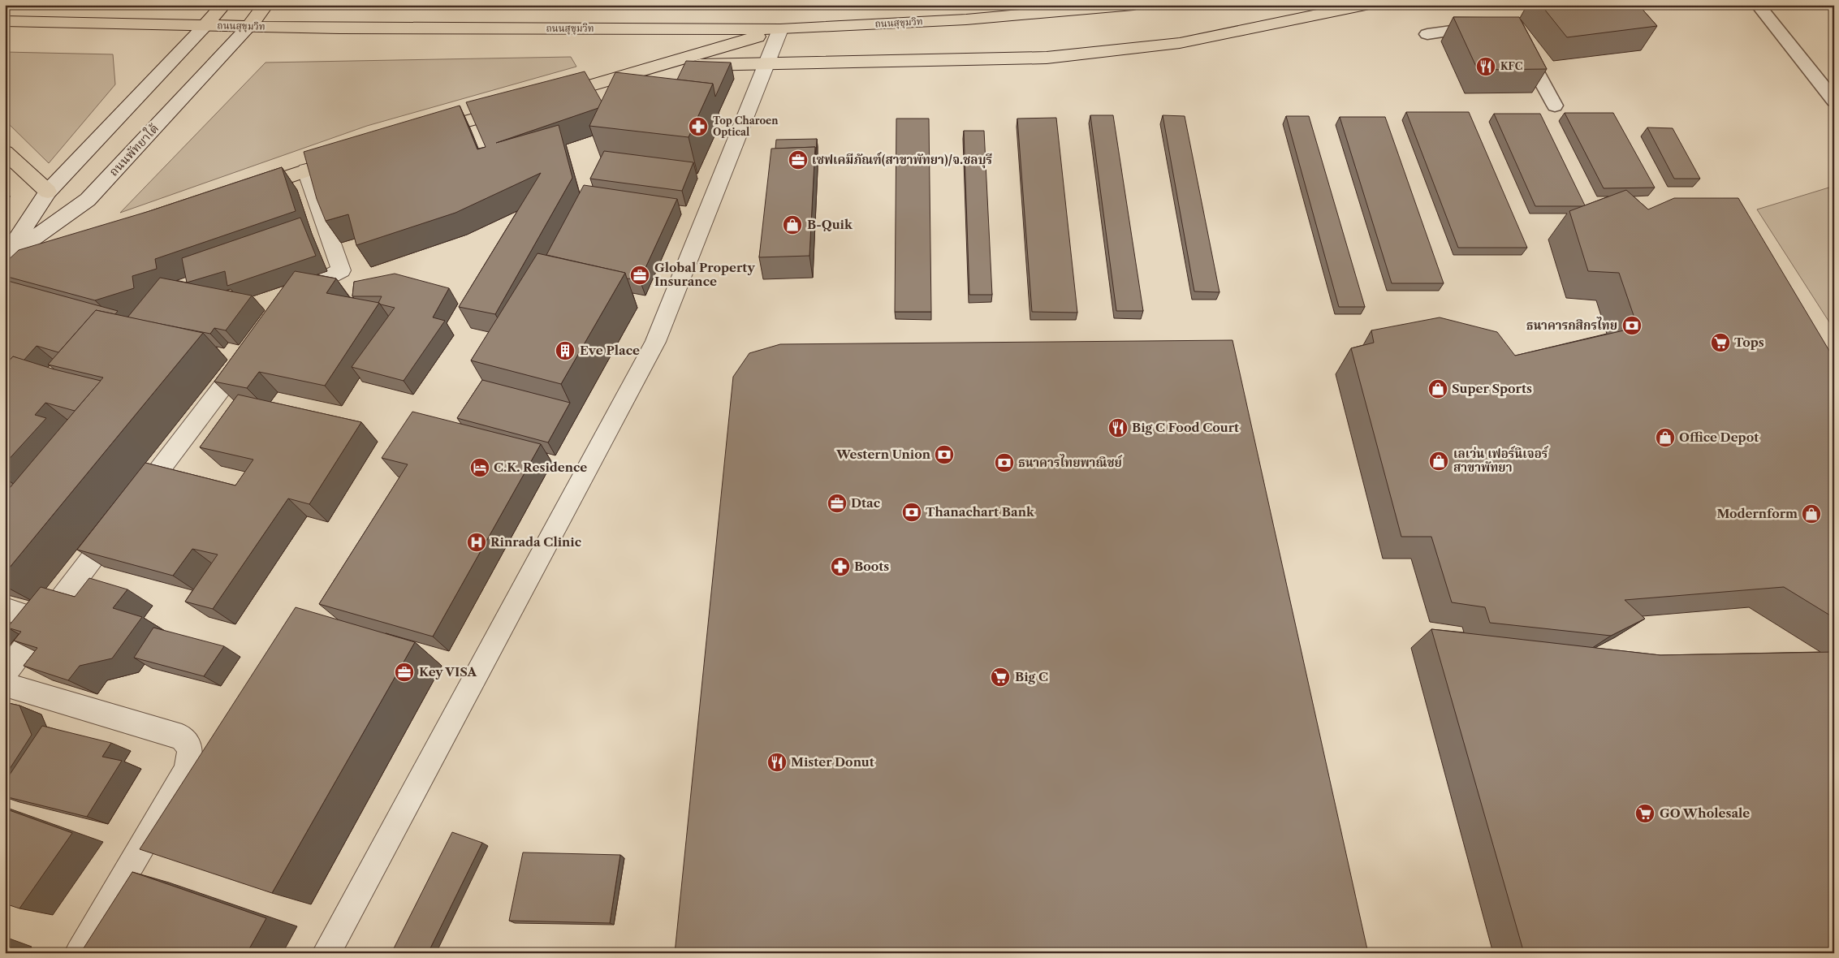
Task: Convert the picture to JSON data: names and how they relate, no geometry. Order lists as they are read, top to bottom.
{
  "streets": {
    "highway": ["ถนนสุขุมวิท"],
    "street": ["ถนนพัทยาใต้"]
  },
  "crossings": [
    ["ถนนสุขุมวิท", "ถนนพัทยาใต้"]
  ],
  "places": {
    "restaurant": ["KFC", "Big C Food Court", "Mister Donut"],
    "pharmacy": ["Top Charoen Optical", "Boots"],
    "office": [
      "เซฟเคมีภัณฑ์(สาขาพัทยา)/จ.ชลบุรี",
      "Global Property Insurance",
      "Dtac",
      "Key VISA"
    ],
    "shop": [
      "B-Quik",
      "Super Sports",
      "Office Depot",
      "เลเว่น เฟอร์นิเจอร์ สาขาพัทยา",
      "Modernform"
    ],
    "bank": [
      "ธนาคารกสิกรไทย",
      "Western Union",
      "ธนาคารไทยพาณิชย์",
      "Thanachart Bank"
    ],
    "supermarket": ["Tops", "Big C", "GO Wholesale"],
    "building": ["Eve Place"],
    "hotel": ["C.K. Residence"],
    "hospital": ["Rinrada Clinic"]
  }
}
